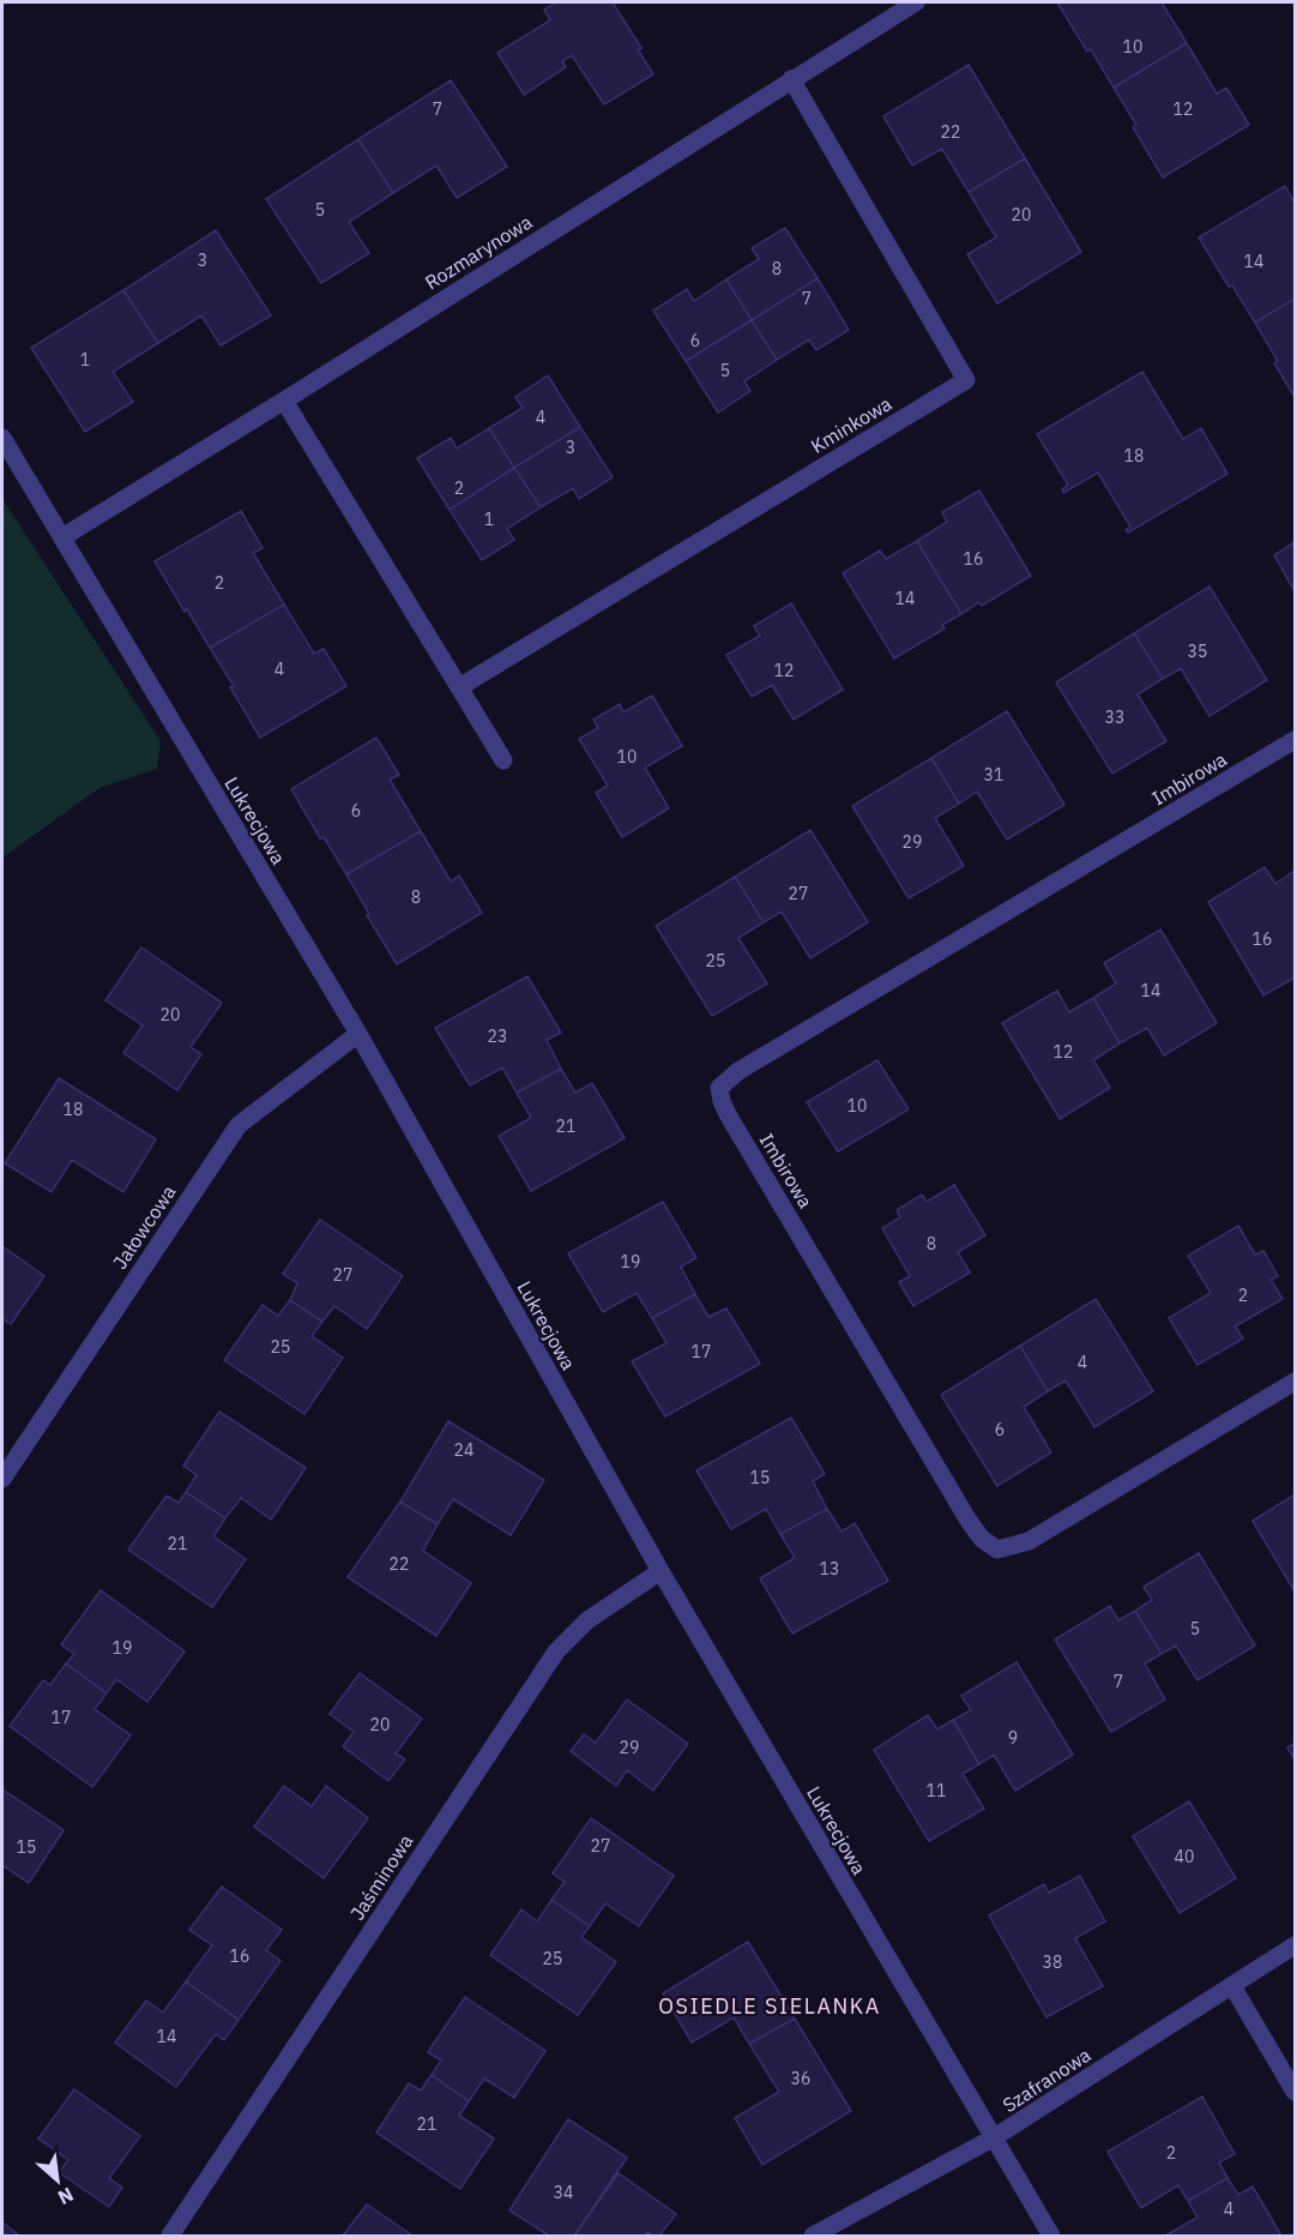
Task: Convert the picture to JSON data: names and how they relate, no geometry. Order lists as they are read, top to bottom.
{
  "streets": {
    "street": [
      "Rozmarynowa",
      "Kminkowa",
      "Imbirowa",
      "Lukrecjowa",
      "Jałowcowa",
      "Jaśminowa",
      "Szafranowa"
    ]
  },
  "crossings": [
    ["Rozmarynowa", "Kminkowa"],
    ["Rozmarynowa", "Lukrecjowa"],
    ["Lukrecjowa", "Jałowcowa"],
    ["Lukrecjowa", "Jaśminowa"],
    ["Lukrecjowa", "Szafranowa"]
  ],
  "districts": ["OSIEDLE SIELANKA"],
  "house_numbers": [
    "10",
    "7",
    "12",
    "22",
    "5",
    "20",
    "3",
    "14",
    "8",
    "7",
    "6",
    "1",
    "5",
    "4",
    "3",
    "18",
    "2",
    "1",
    "16",
    "2",
    "14",
    "35",
    "4",
    "12",
    "33",
    "10",
    "31",
    "6",
    "29",
    "27",
    "8",
    "16",
    "25",
    "14",
    "20",
    "23",
    "12",
    "10",
    "18",
    "21",
    "8",
    "19",
    "27",
    "2",
    "25",
    "17",
    "4",
    "6",
    "24",
    "15",
    "21",
    "22",
    "13",
    "5",
    "19",
    "7",
    "17",
    "20",
    "9",
    "29",
    "11",
    "27",
    "15",
    "40",
    "16",
    "25",
    "38",
    "14",
    "36",
    "21",
    "2",
    "34",
    "4"
  ],
  "north": "bottom right"
}
